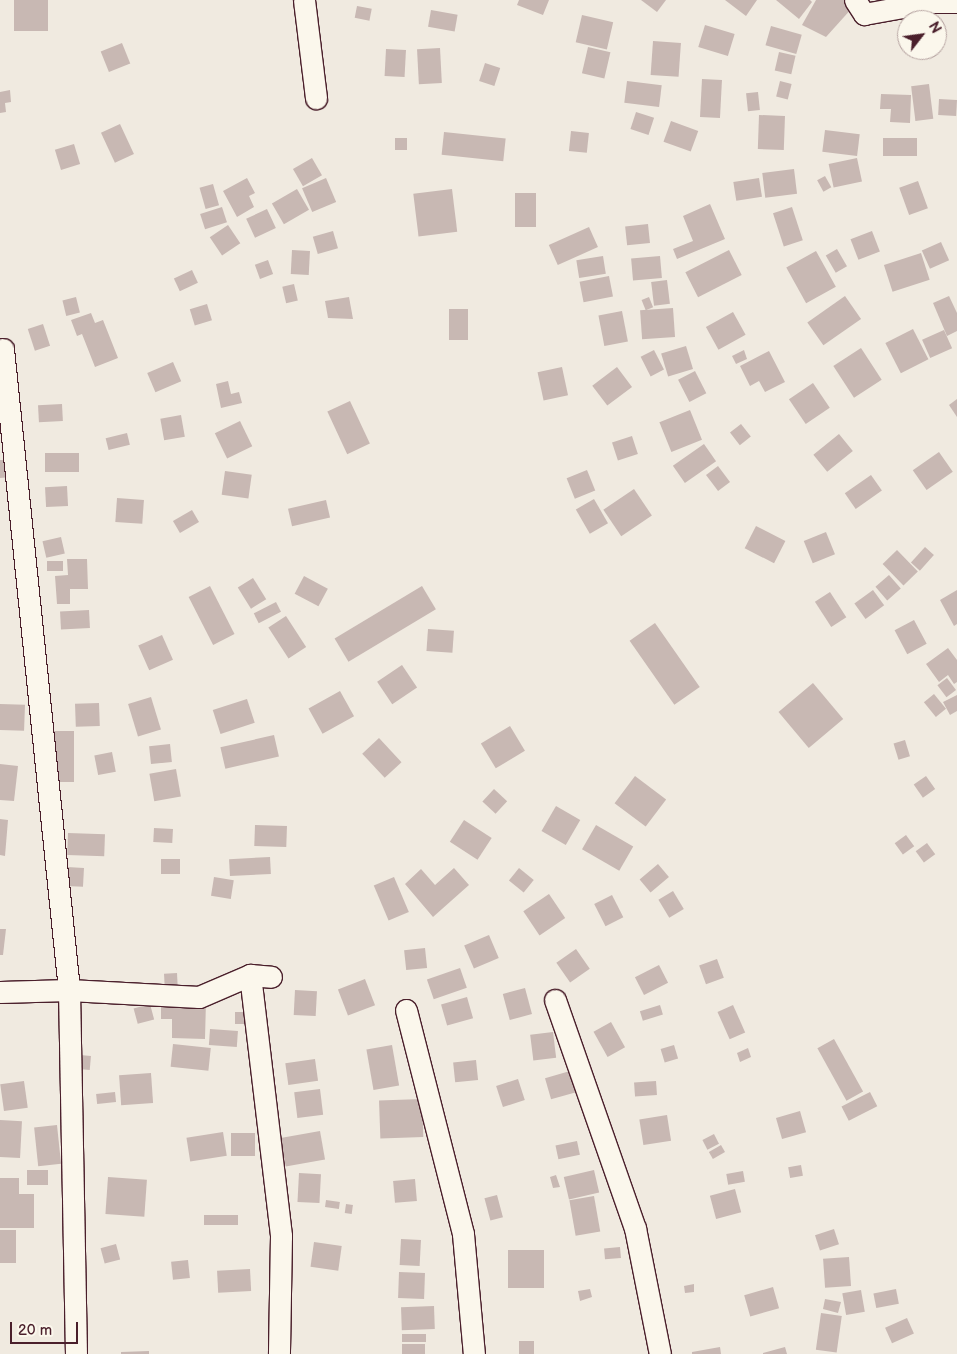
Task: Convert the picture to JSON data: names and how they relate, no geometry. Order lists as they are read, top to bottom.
{
  "scale_bar": "20 m",
  "north": "top right"
}
